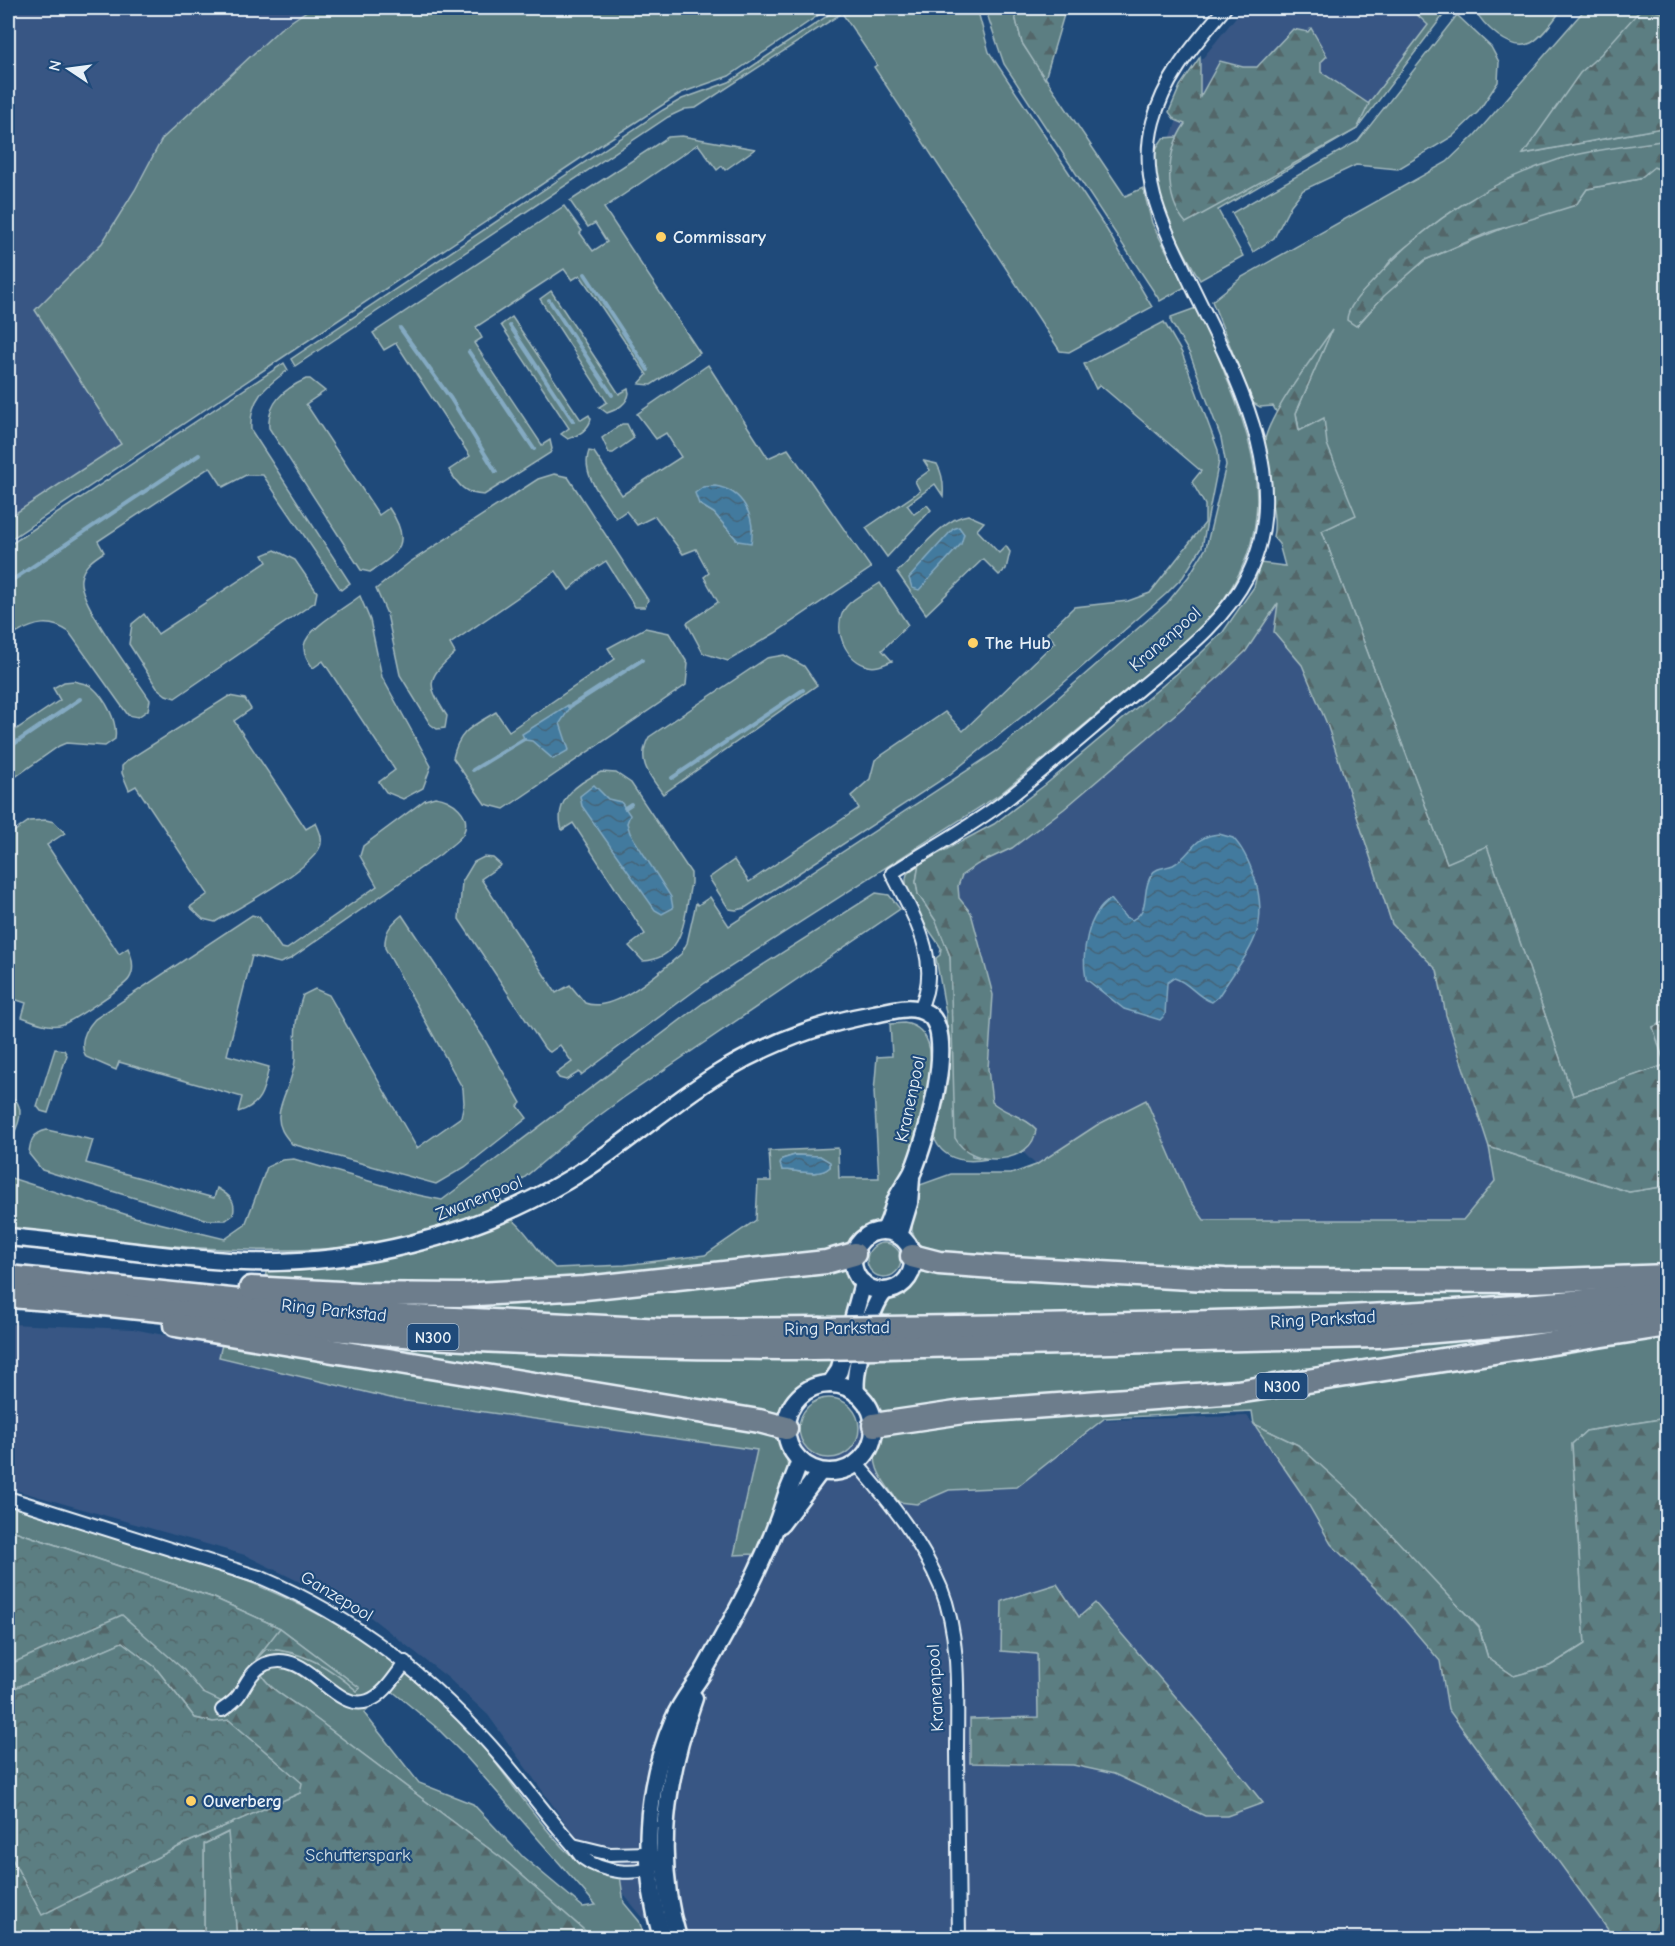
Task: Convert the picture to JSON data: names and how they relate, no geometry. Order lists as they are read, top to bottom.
{
  "streets": {
    "highway": ["Ring Parkstad", "N300"],
    "main road": ["Kranenpool", "Zwanenpool"],
    "street": ["Ganzepool"]
  },
  "crossings": [
    ["Kranenpool", "Zwanenpool"],
    ["Kranenpool", "N300"],
    ["Ring Parkstad", "N300"]
  ],
  "parks": ["Schutterspark"],
  "places": ["Commissary", "The Hub", "Ouverberg"],
  "north": "left"
}
